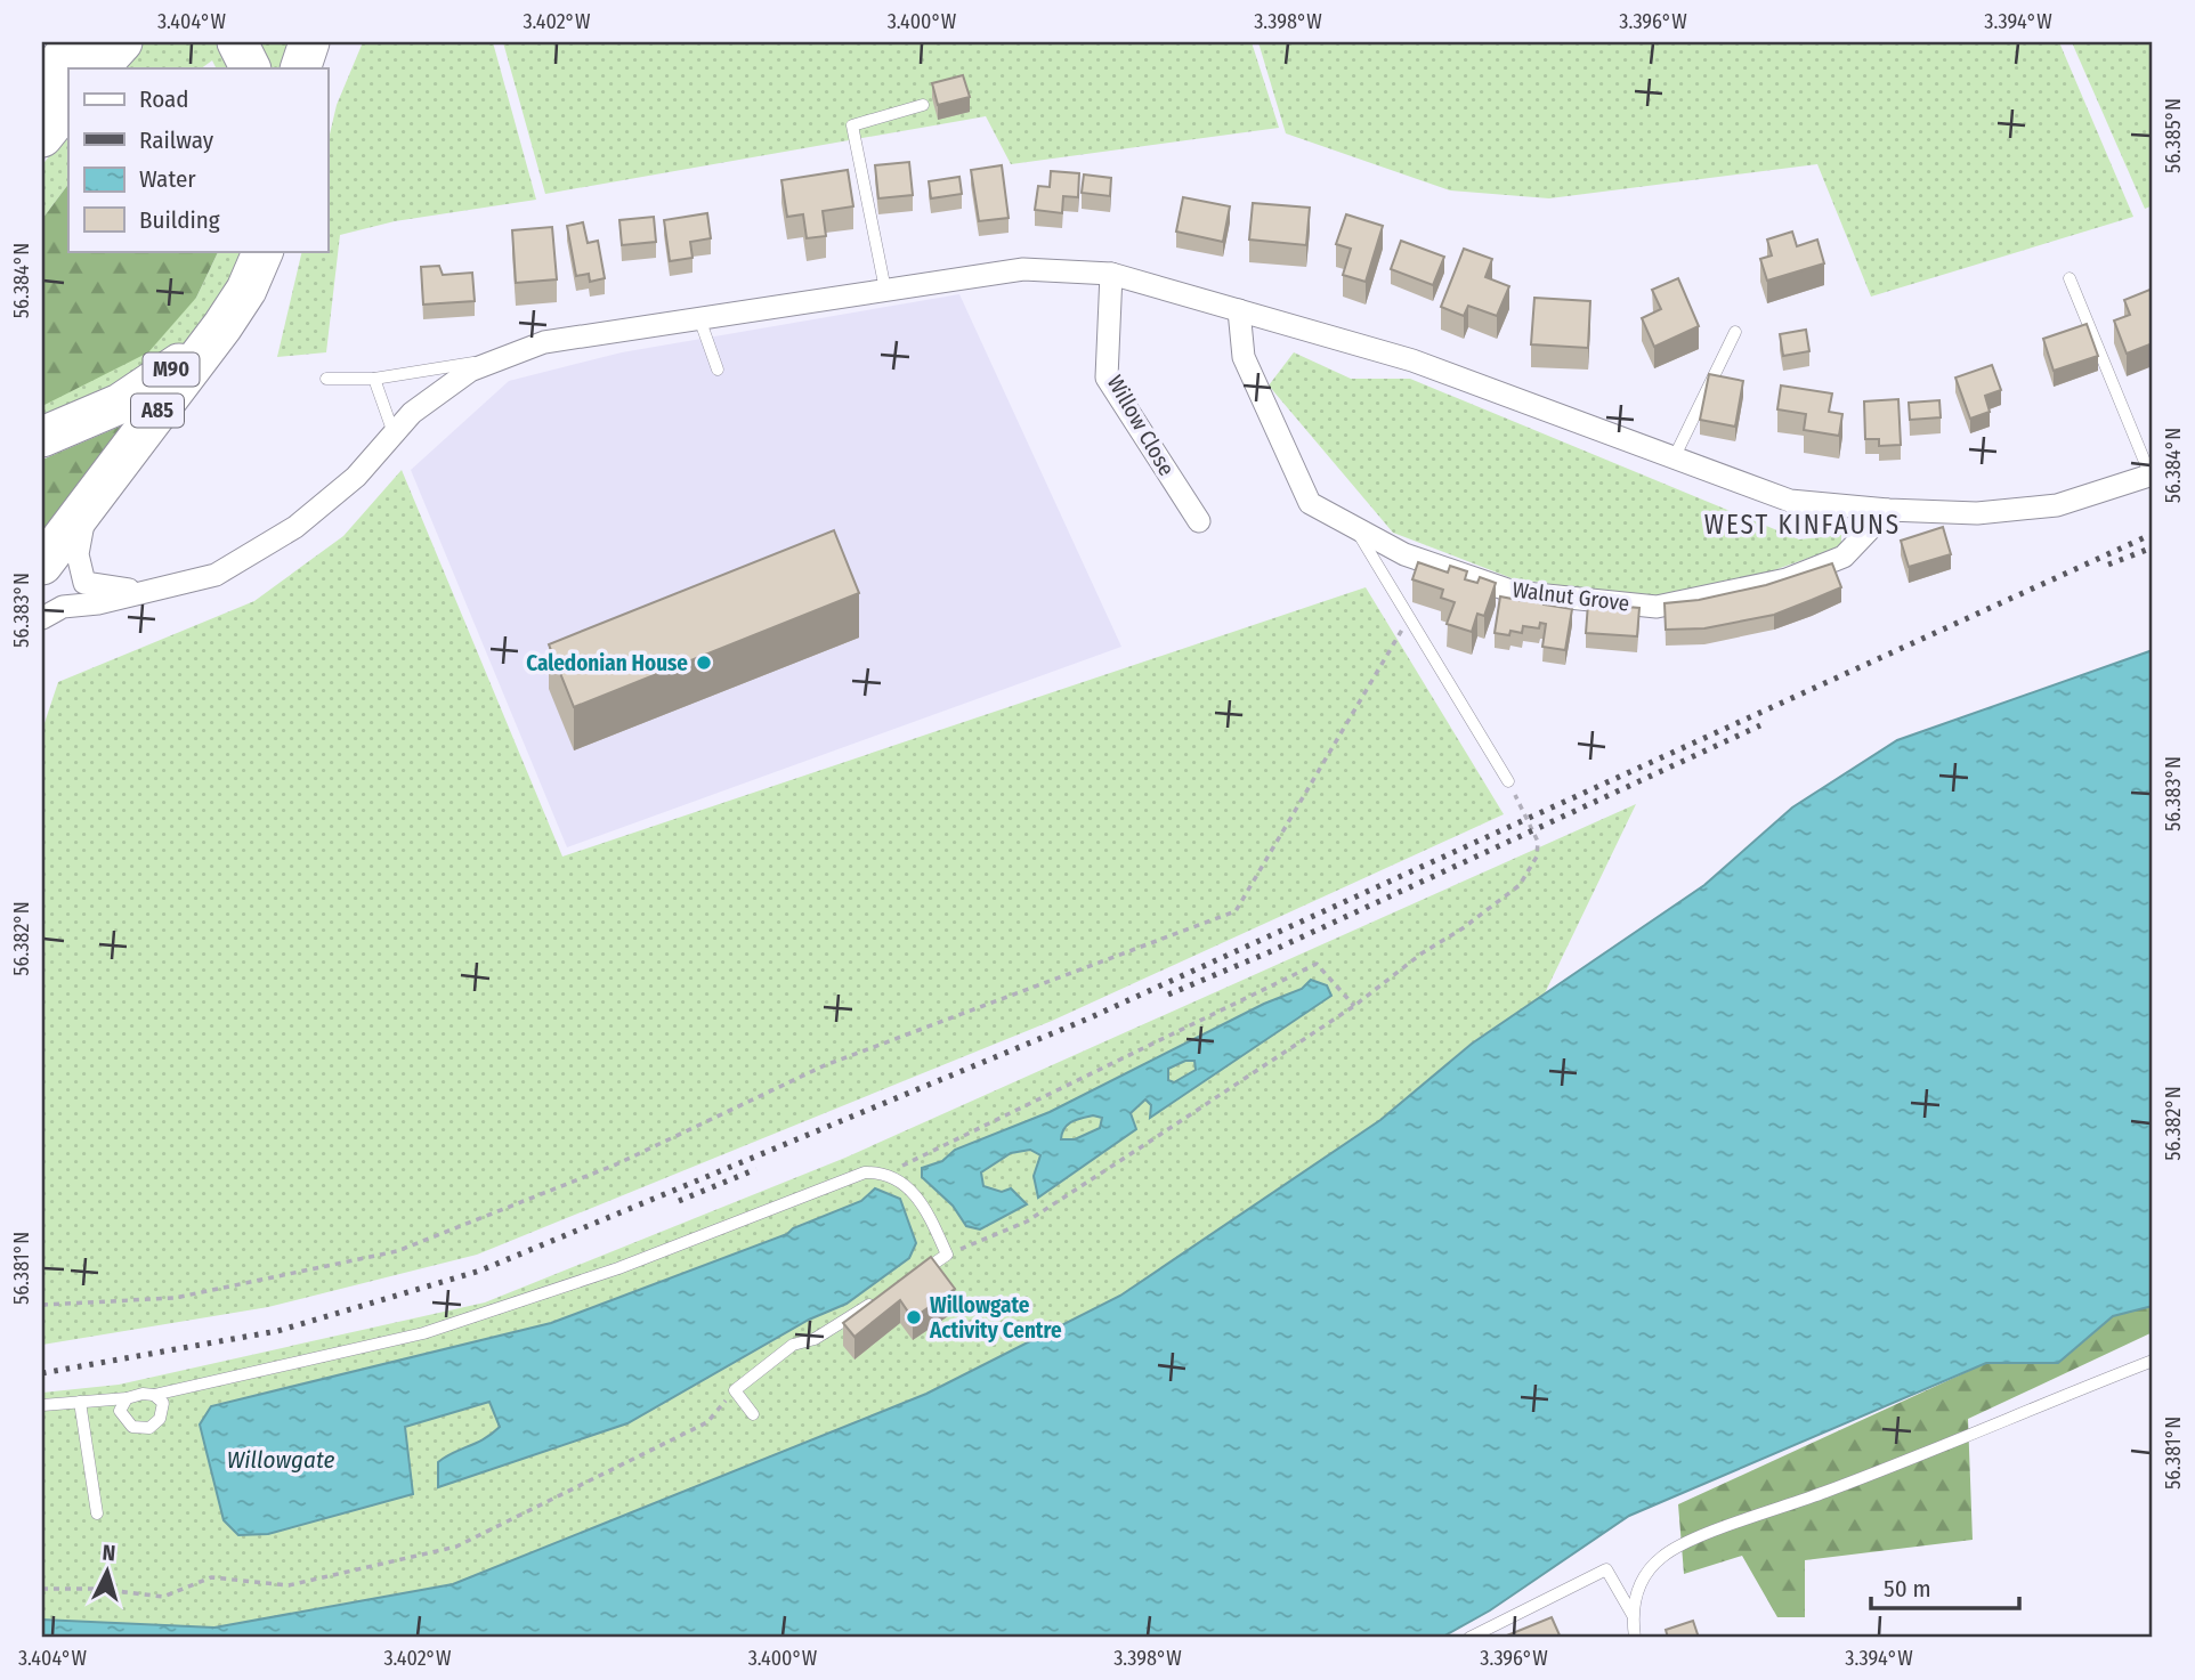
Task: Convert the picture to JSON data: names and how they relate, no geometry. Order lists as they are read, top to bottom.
{
  "streets": {
    "highway": ["M90", "A85"],
    "street": ["Willow Close", "Walnut Grove"]
  },
  "districts": ["WEST KINFAUNS"],
  "water": ["Willowgate"],
  "places": ["Caledonian House", "Willowgate Activity Centre"],
  "legend": [
    "Road",
    "Railway",
    "Water",
    "Building"
  ],
  "scale_bar": "50 m",
  "north": "top",
  "coordinates": [
    "3.404°W",
    "3.402°W",
    "3.400°W",
    "3.398°W",
    "3.396°W",
    "3.394°W",
    "56.385°N",
    "56.384°N",
    "56.383°N",
    "56.382°N",
    "56.381°N"
  ]
}
